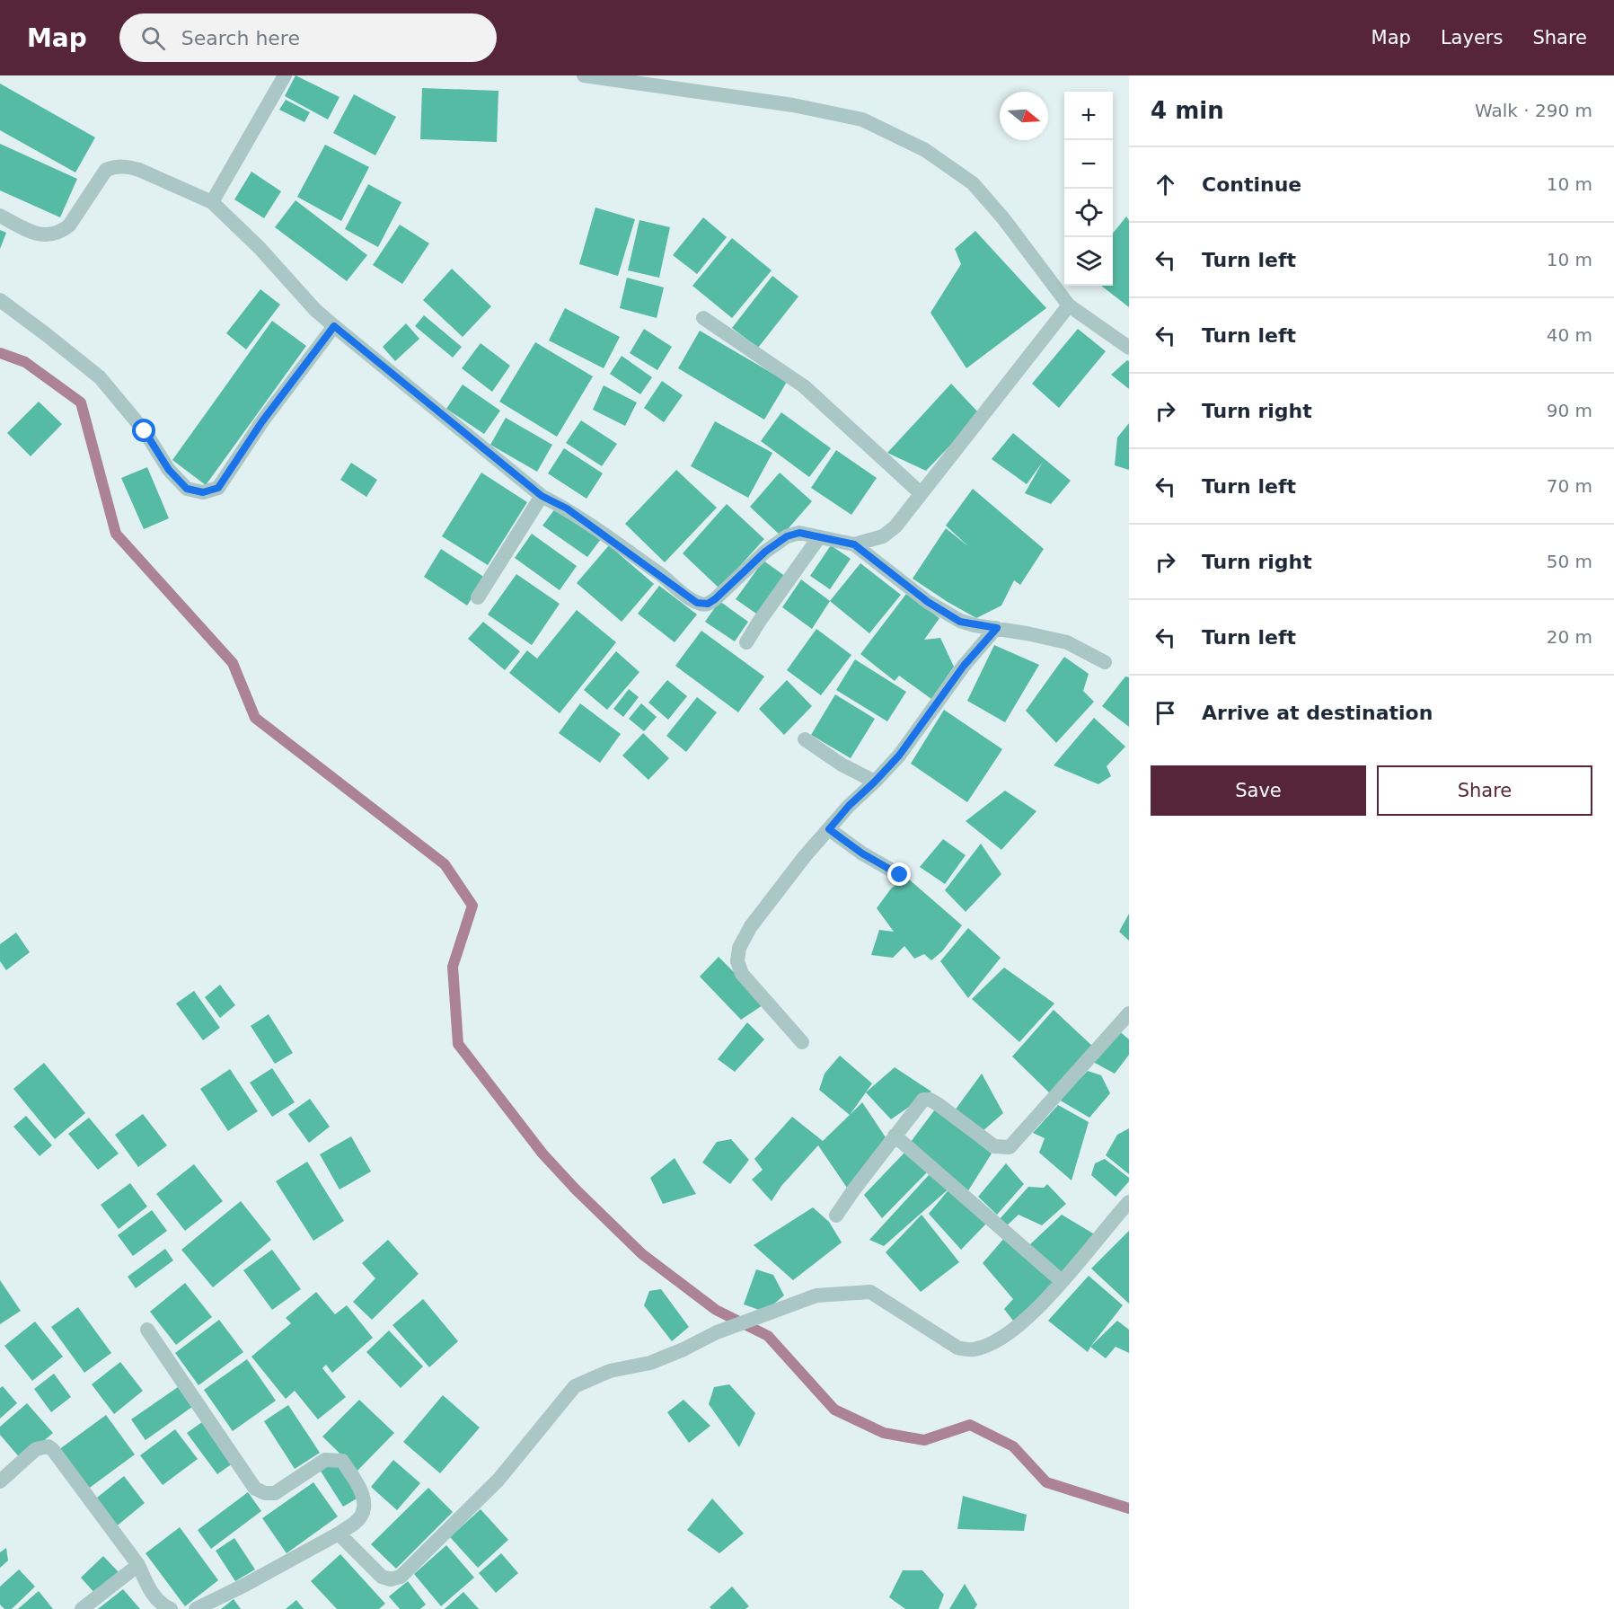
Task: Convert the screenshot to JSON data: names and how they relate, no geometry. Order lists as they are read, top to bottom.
{
  "north": "right",
  "page": {
    "header": "Map",
    "search": "Search here",
    "nav": ["Map", "Layers", "Share"],
    "heading": ["4 min", "Walk · 290 m"],
    "map_buttons": ["+", "−"],
    "list": [
      ["Continue", "10 m"],
      ["Turn left", "10 m"],
      ["Turn left", "40 m"],
      ["Turn right", "90 m"],
      ["Turn left", "70 m"],
      ["Turn right", "50 m"],
      ["Turn left", "20 m"],
      "Arrive at destination"
    ],
    "buttons": ["Save", "Share"]
  }
}
